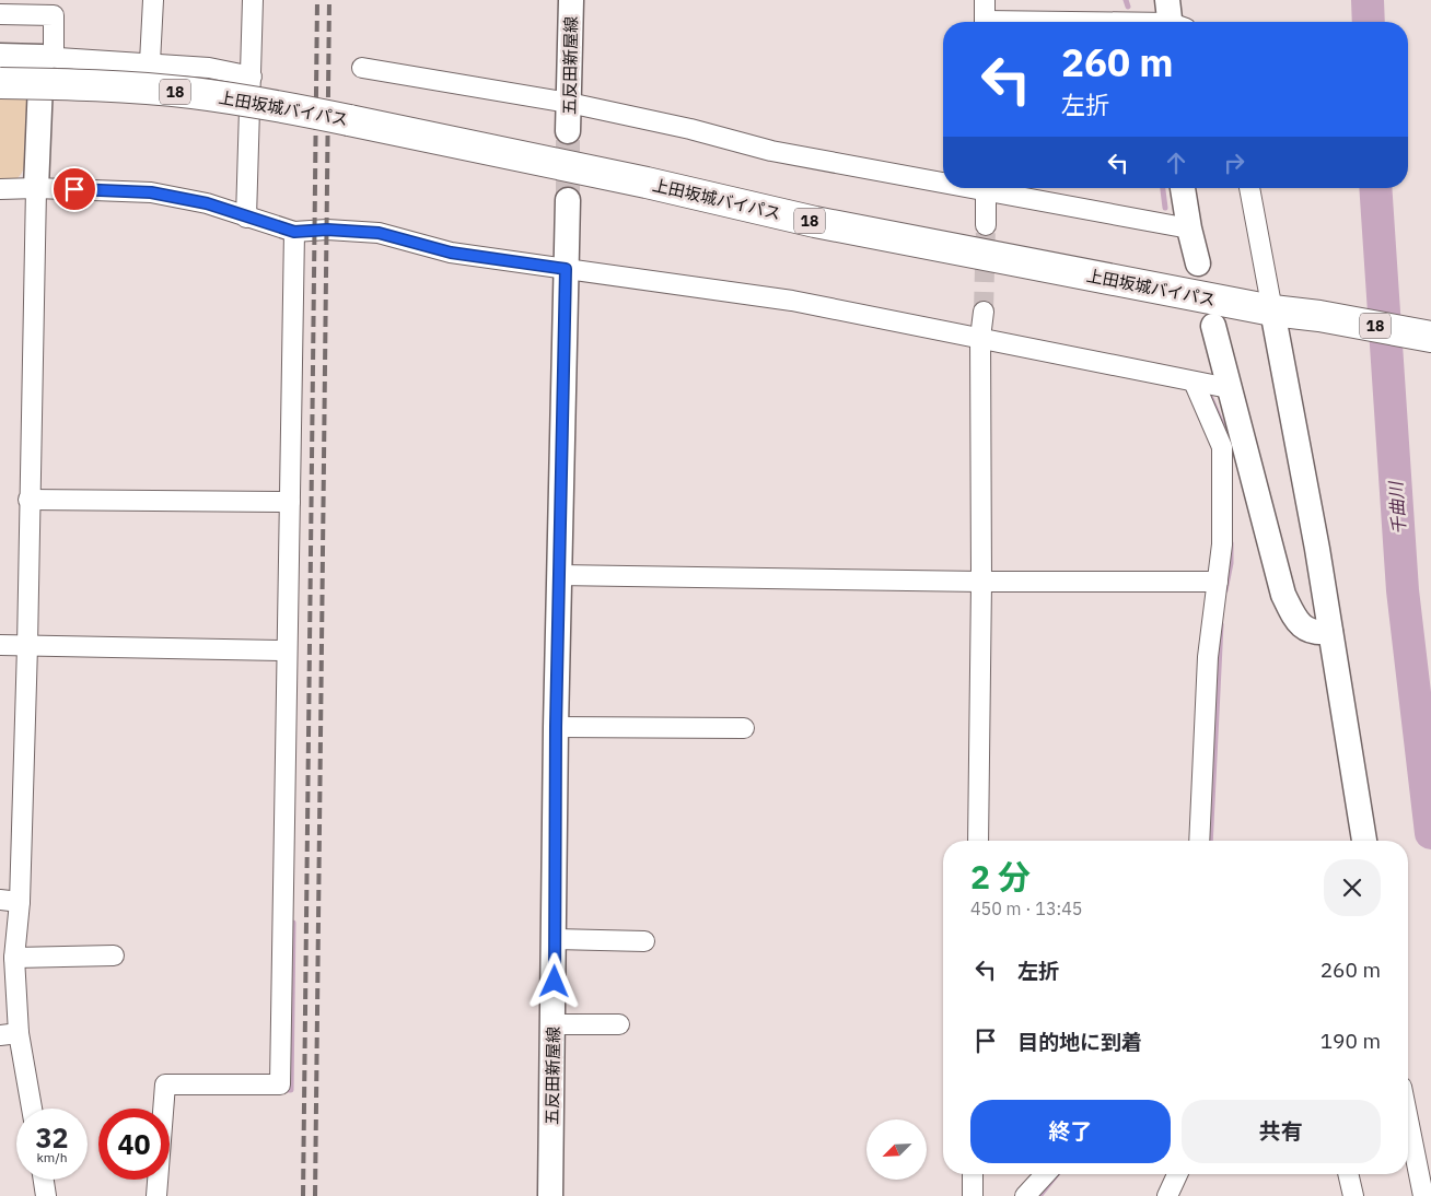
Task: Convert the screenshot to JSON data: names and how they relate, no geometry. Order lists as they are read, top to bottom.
{
  "streets": {
    "highway": ["18", "上田坂城バイパス"],
    "street": ["五反田新屋線"]
  },
  "water": ["千曲川"],
  "north": "bottom left",
  "page": {
    "turn": ["260 m", "左折"],
    "heading": ["2 分", "450 m · 13:45"],
    "list": [
      {
        "name": "左折",
        "value": "260 m"
      },
      {
        "name": "目的地に到着",
        "value": "190 m"
      }
    ],
    "buttons": ["終了", "共有"],
    "speed": "32 km/h",
    "limit": "40"
  }
}
